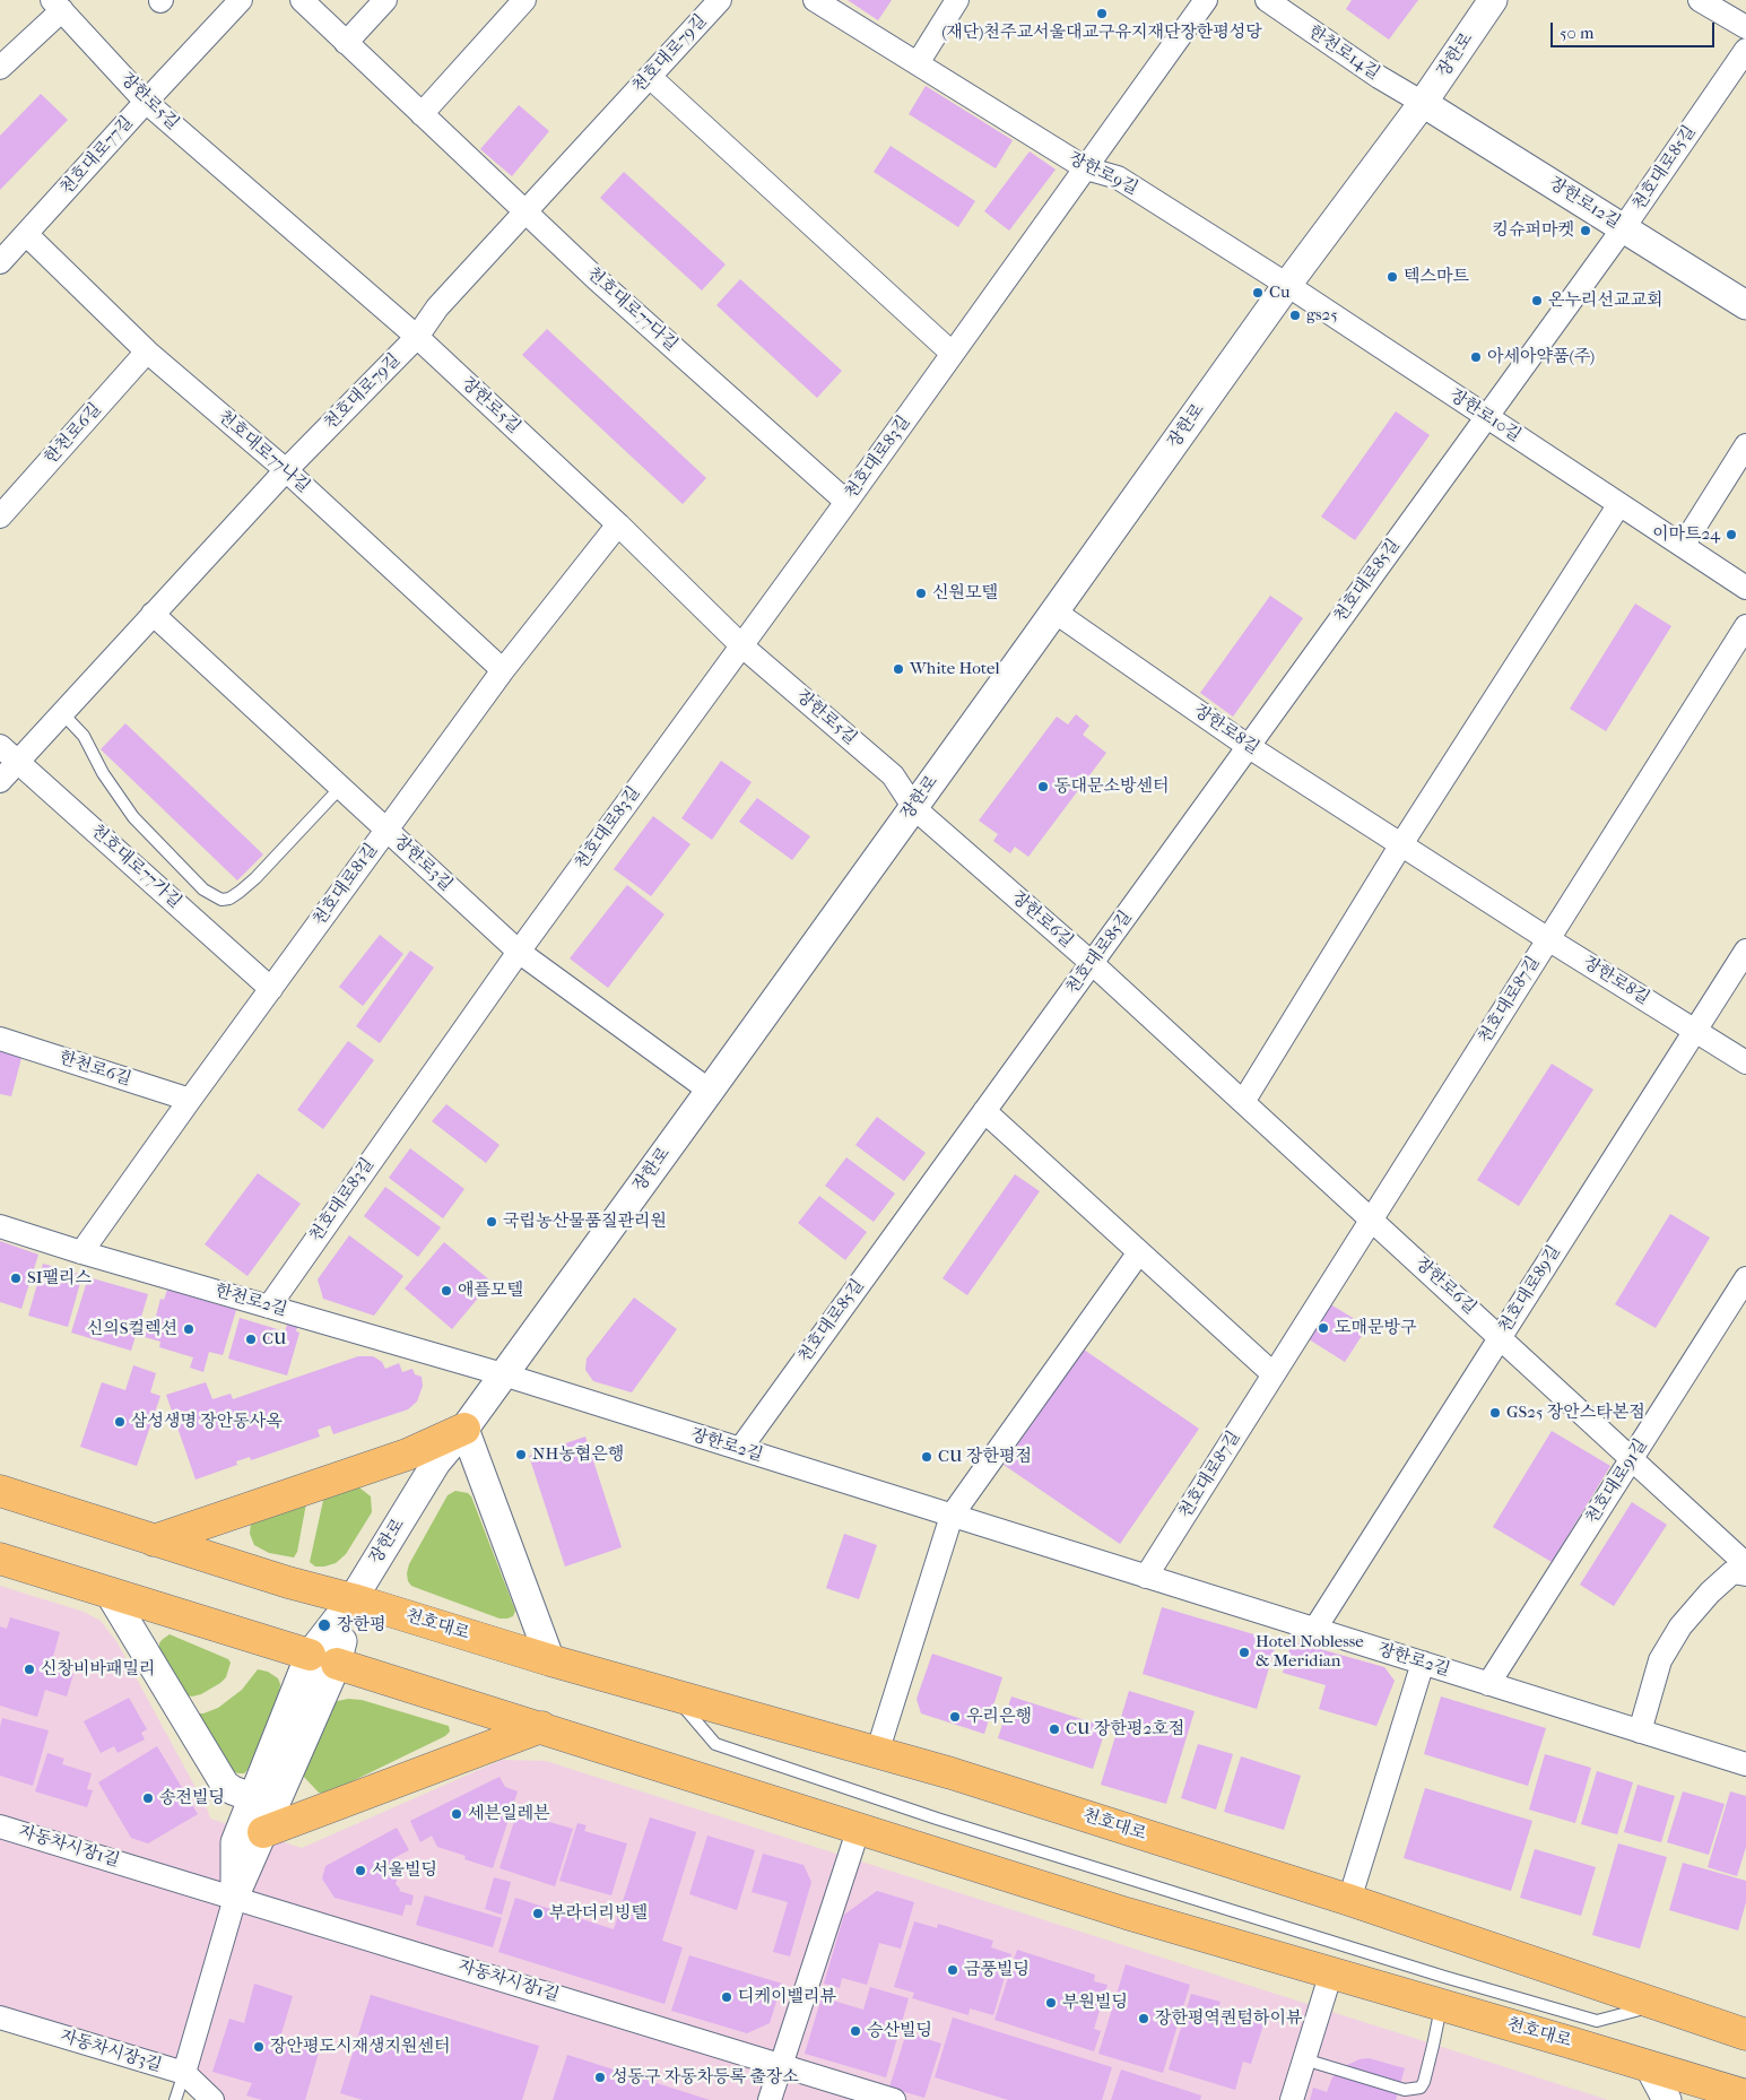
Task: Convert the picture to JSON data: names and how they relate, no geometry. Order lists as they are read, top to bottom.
{
  "streets": {
    "main road": ["천호대로"],
    "street": [
      "한천로14길",
      "천호대로79길",
      "장한로",
      "장한로5길",
      "천호대로77길",
      "천호대로85길",
      "장한로9길",
      "장한로12길",
      "천호대로77다길",
      "장한로10길",
      "한천로6길",
      "천호대로77나길",
      "천호대로83길",
      "장한로8길",
      "장한로3길",
      "천호대로77가길",
      "천호대로81길",
      "장한로6길",
      "천호대로87길",
      "천호대로89길",
      "한천로2길",
      "장한로2길",
      "천호대로91길",
      "자동차시장1길",
      "자동차시장3길"
    ]
  },
  "crossings": [
    ["한천로14길", "장한로"],
    ["한천로14길", "장한로12길"],
    ["천호대로79길", "장한로5길"],
    ["천호대로79길", "천호대로77다길"],
    ["천호대로79길", "천호대로77나길"],
    ["천호대로79길", "장한로3길"],
    ["천호대로79길", "천호대로77가길"],
    ["장한로", "장한로5길"],
    ["장한로", "장한로9길"],
    ["장한로", "장한로12길"],
    ["장한로", "장한로10길"],
    ["장한로", "장한로8길"],
    ["장한로", "장한로3길"],
    ["장한로", "장한로6길"],
    ["장한로", "한천로2길"],
    ["장한로", "장한로2길"],
    ["장한로", "천호대로"],
    ["장한로", "자동차시장1길"],
    ["장한로5길", "천호대로77길"],
    ["장한로5길", "천호대로83길"],
    ["장한로5길", "천호대로81길"],
    ["장한로5길", "장한로6길"],
    ["천호대로77길", "천호대로77나길"],
    ["천호대로85길", "장한로12길"],
    ["천호대로85길", "장한로10길"],
    ["천호대로85길", "장한로8길"],
    ["천호대로85길", "장한로6길"],
    ["천호대로85길", "장한로2길"],
    ["장한로9길", "장한로10길"],
    ["장한로9길", "천호대로83길"],
    ["천호대로77다길", "천호대로83길"],
    ["한천로6길", "천호대로77나길"],
    ["한천로6길", "천호대로81길"],
    ["천호대로77나길", "천호대로81길"],
    ["천호대로83길", "장한로3길"],
    ["천호대로83길", "한천로2길"],
    ["장한로8길", "천호대로87길"],
    ["장한로8길", "천호대로89길"],
    ["장한로3길", "천호대로81길"],
    ["천호대로77가길", "천호대로81길"],
    ["천호대로81길", "한천로2길"],
    ["장한로6길", "천호대로87길"],
    ["장한로6길", "천호대로89길"],
    ["장한로6길", "천호대로91길"],
    ["천호대로87길", "장한로2길"],
    ["천호대로89길", "장한로2길"],
    ["한천로2길", "장한로2길"],
    ["장한로2길", "천호대로91길"]
  ],
  "places": [
    "(재단)천주교서울대교구유지재단장한평성당",
    "킹슈퍼마켓",
    "텍스마트",
    "Cu",
    "온누리선교교회",
    "gs25",
    "아세아약품(주)",
    "이마트24",
    "신원모텔",
    "White Hotel",
    "동대문소방센터",
    "국립농산물품질관리원",
    "SI팰리스",
    "애플모텔",
    "도매문방구",
    "신의S컬렉션",
    "CU",
    "GS25 장안스타본점",
    "삼성생명 장안동사옥",
    "NH농협은행",
    "CU 장한평점",
    "장한평",
    "Hotel Noblesse & Meridian",
    "신창비바패밀리",
    "우리은행",
    "CU 장한평2호점",
    "송전빌딩",
    "세븐일레븐",
    "서울빌딩",
    "부라더리빙텔",
    "금풍빌딩",
    "디케이밸리뷰",
    "부원빌딩",
    "장한평역퀀텀하이뷰",
    "승산빌딩",
    "장안평도시재생지원센터",
    "성동구 자동차등록 출장소"
  ],
  "scale_bar": "50 m"
}
